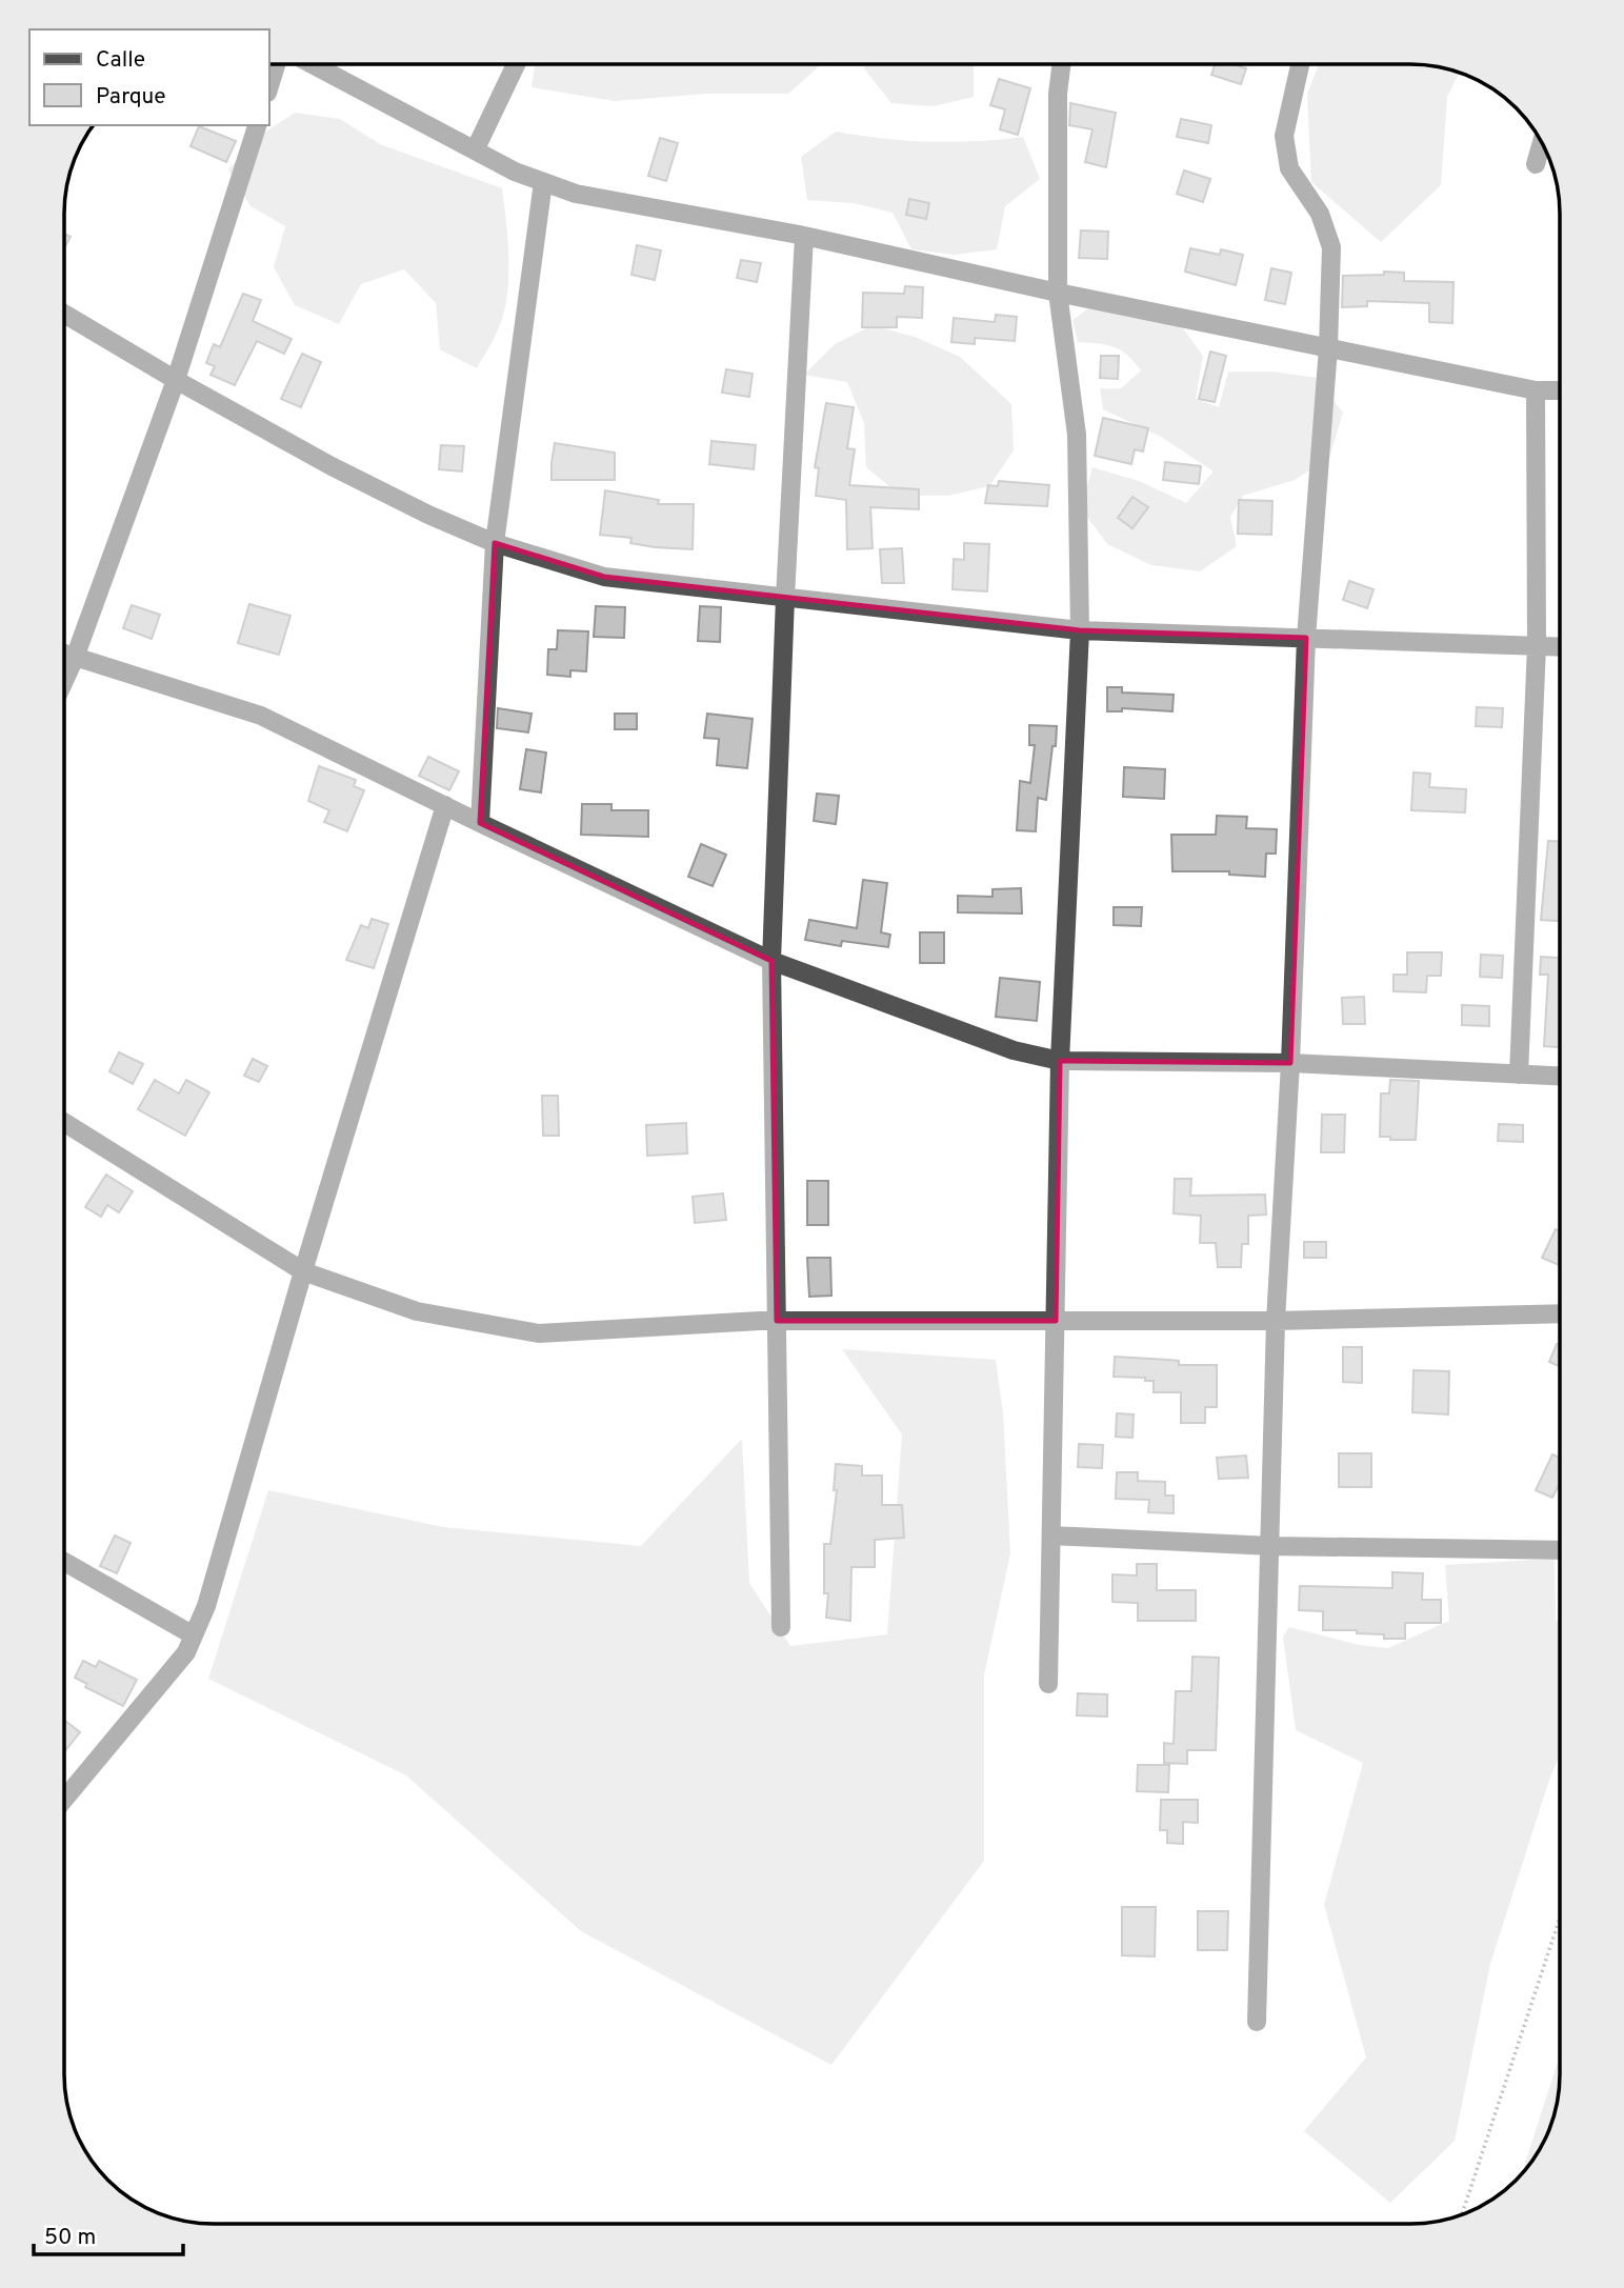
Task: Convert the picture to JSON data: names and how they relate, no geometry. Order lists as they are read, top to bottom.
{
  "legend": ["Calle", "Parque"],
  "scale_bar": "50 m"
}
